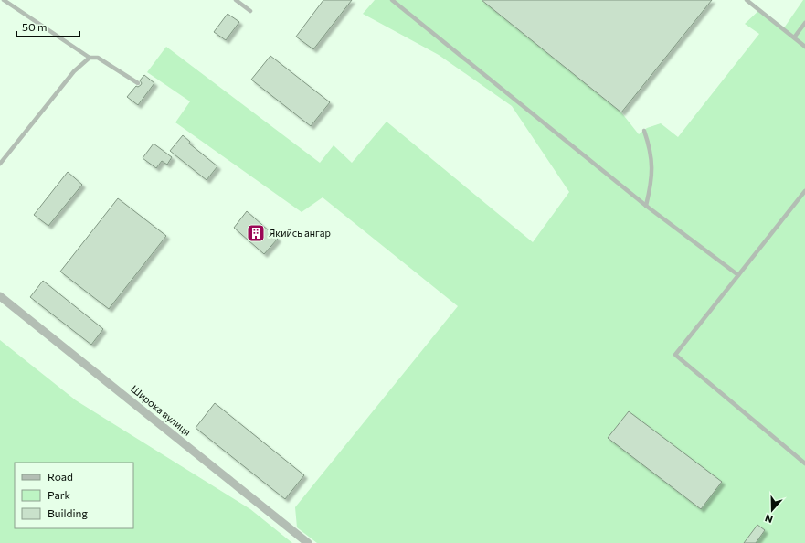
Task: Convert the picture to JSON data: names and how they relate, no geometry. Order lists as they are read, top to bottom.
{
  "streets": {
    "street": ["Широка вулиця"]
  },
  "places": {
    "building": ["Якийсь ангар"]
  },
  "legend": ["Road", "Park", "Building"],
  "scale_bar": "50 m",
  "north": "bottom"
}
